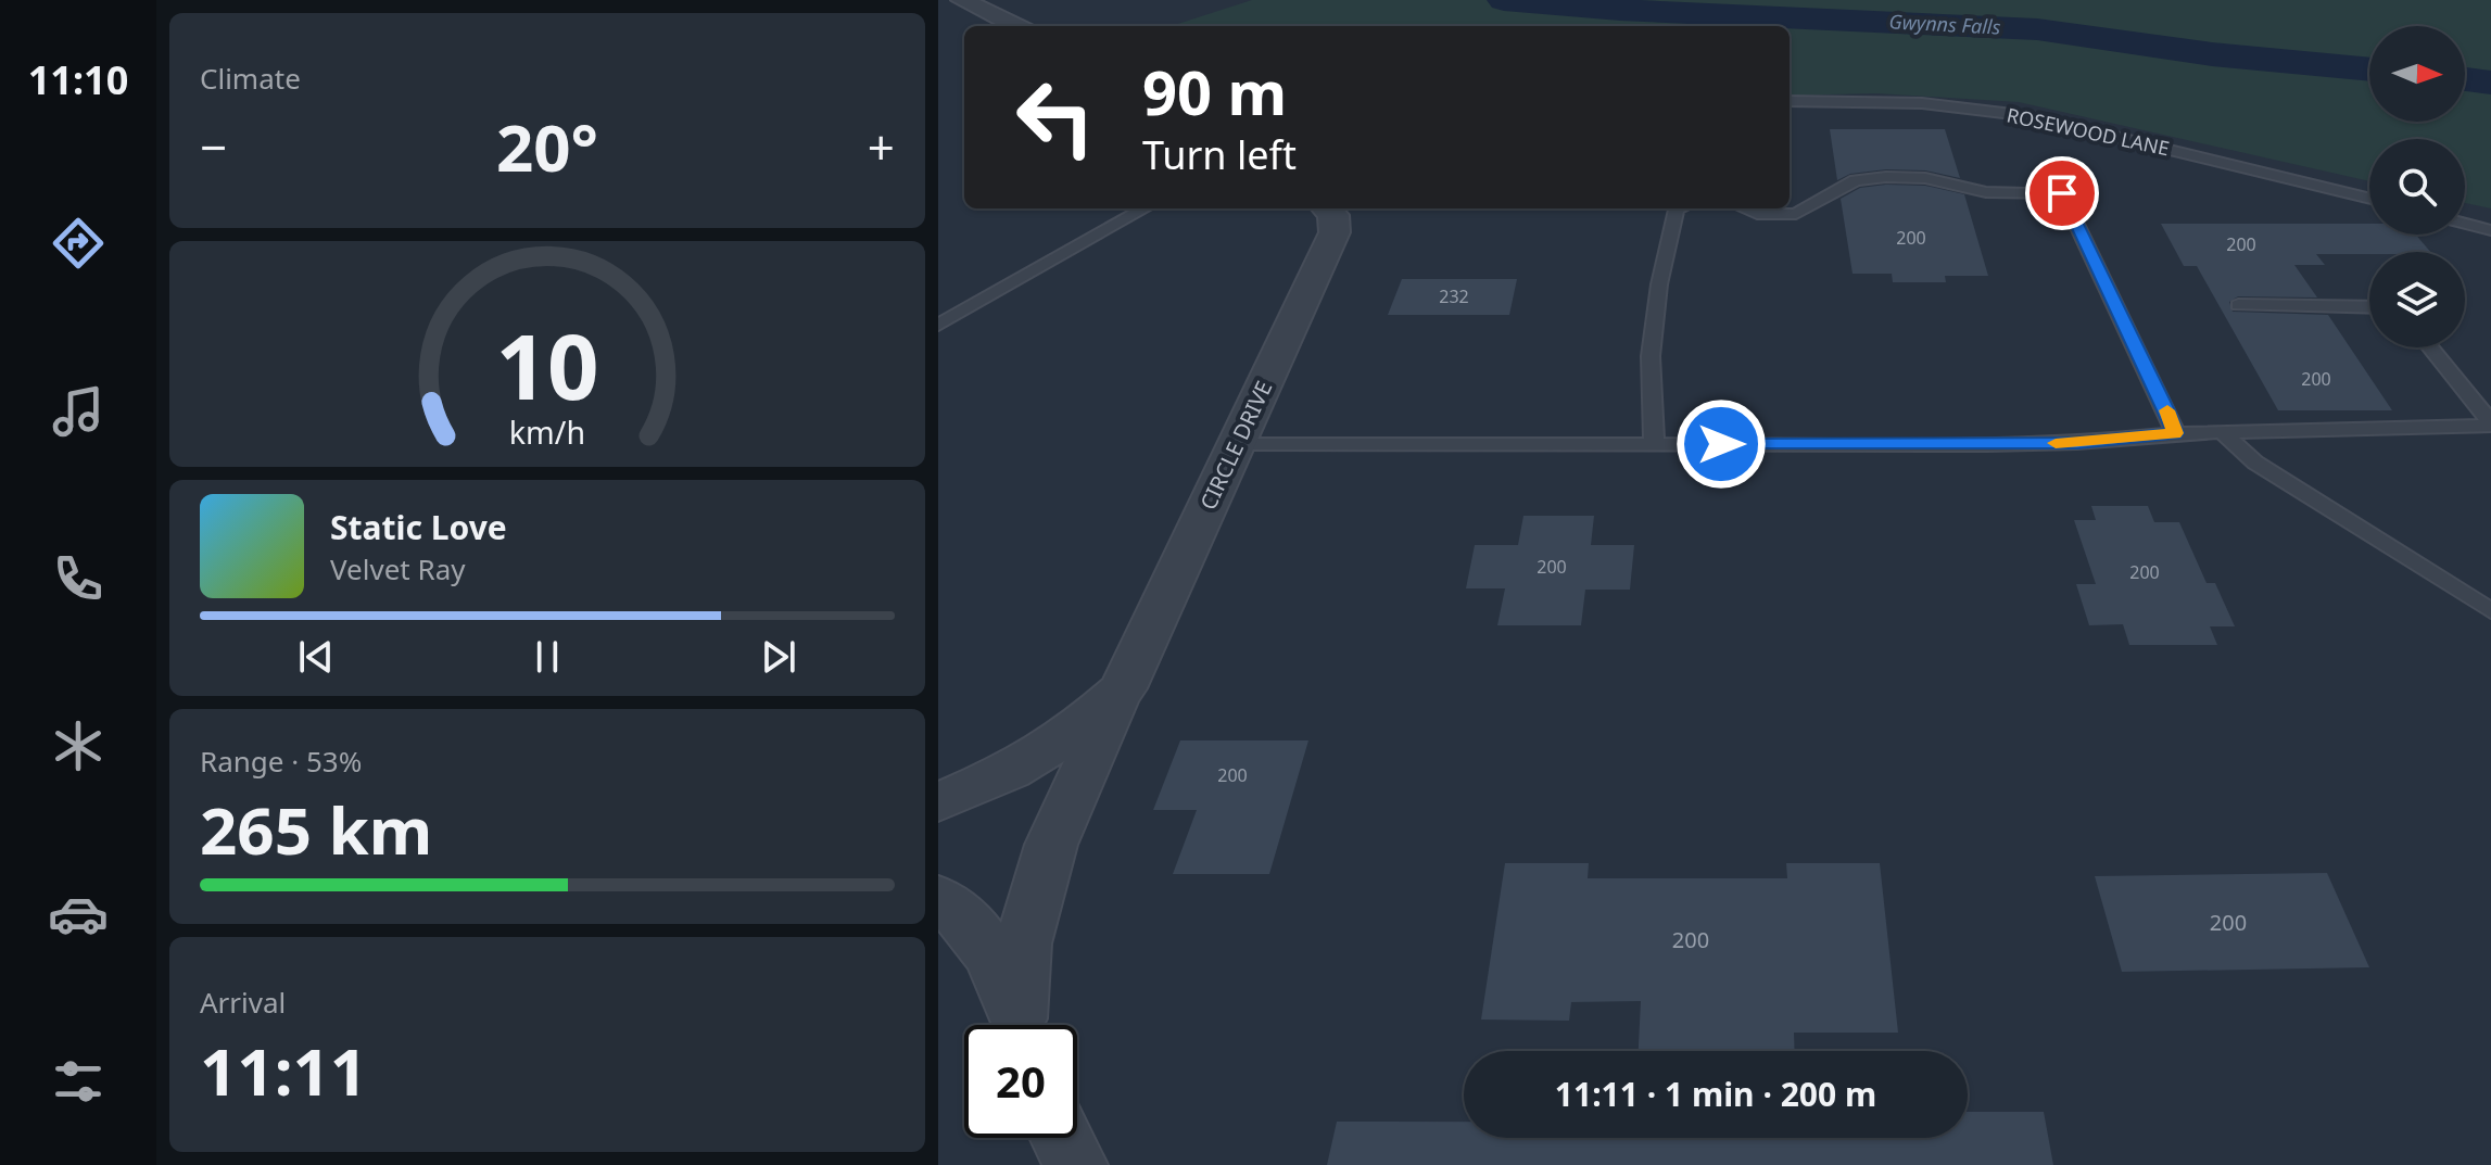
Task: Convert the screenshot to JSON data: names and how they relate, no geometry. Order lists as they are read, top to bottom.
{
  "streets": {
    "street": ["CIRCLE DRIVE"],
    "lane": ["ROSEWOOD LANE"]
  },
  "water": ["Gwynns Falls"],
  "house_numbers": [
    "200",
    "200",
    "232",
    "200",
    "200",
    "200",
    "200",
    "200",
    "200"
  ],
  "north": "right",
  "page": {
    "tabs": "11:10",
    "tile": [
      "Climate",
      ["Range · 53%", "265 km"],
      ["Arrival", "11:11"]
    ],
    "turn": ["90 m", "Turn left"],
    "heat": ["−", "20°", "+"],
    "song": ["Static Love", "Velvet Ray"],
    "limit": "20",
    "trip": "11:11 · 1 min · 200 m",
    "gauge": ["10", "km/h"]
  }
}
